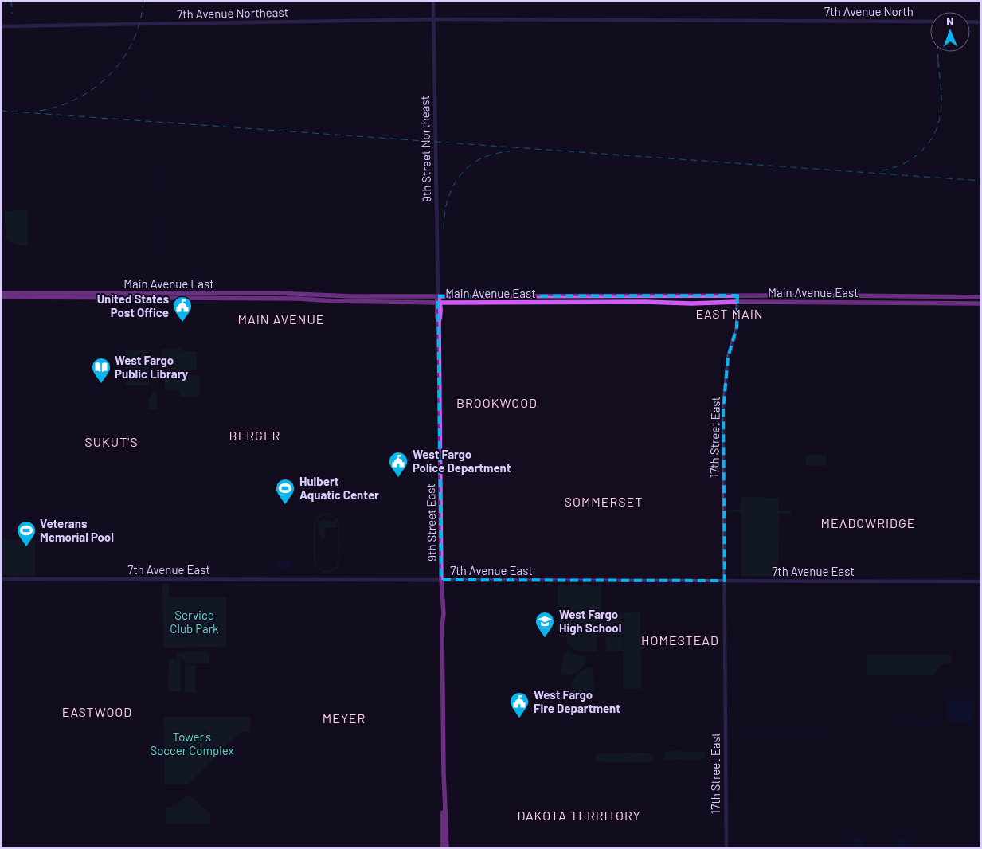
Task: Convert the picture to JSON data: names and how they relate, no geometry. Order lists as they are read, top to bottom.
{
  "streets": {
    "main road": ["Main Avenue East", "9th Street East"],
    "street": [
      "7th Avenue North",
      "7th Avenue Northeast",
      "9th Street Northeast",
      "17th Street East",
      "7th Avenue East"
    ]
  },
  "crossings": [
    ["7th Avenue North", "7th Avenue Northeast"],
    ["7th Avenue Northeast", "9th Street Northeast"],
    ["9th Street Northeast", "Main Avenue East"],
    ["9th Street Northeast", "9th Street East"],
    ["Main Avenue East", "17th Street East"],
    ["Main Avenue East", "9th Street East"],
    ["17th Street East", "7th Avenue East"],
    ["9th Street East", "7th Avenue East"]
  ],
  "districts": [
    "EAST MAIN",
    "MAIN AVENUE",
    "BROOKWOOD",
    "BERGER",
    "SUKUT'S",
    "SOMMERSET",
    "MEADOWRIDGE",
    "HOMESTEAD",
    "EASTWOOD",
    "MEYER",
    "DAKOTA TERRITORY"
  ],
  "parks": ["Service Club Park", "Tower's Soccer Complex"],
  "places": {
    "public building": ["United States Post Office", "West Fargo Police Department", "West Fargo Fire Department"],
    "library": ["West Fargo Public Library"],
    "sports": ["Hulbert Aquatic Center", "Veterans Memorial Pool"],
    "school or university": ["West Fargo High School"]
  },
  "north": "top"
}
